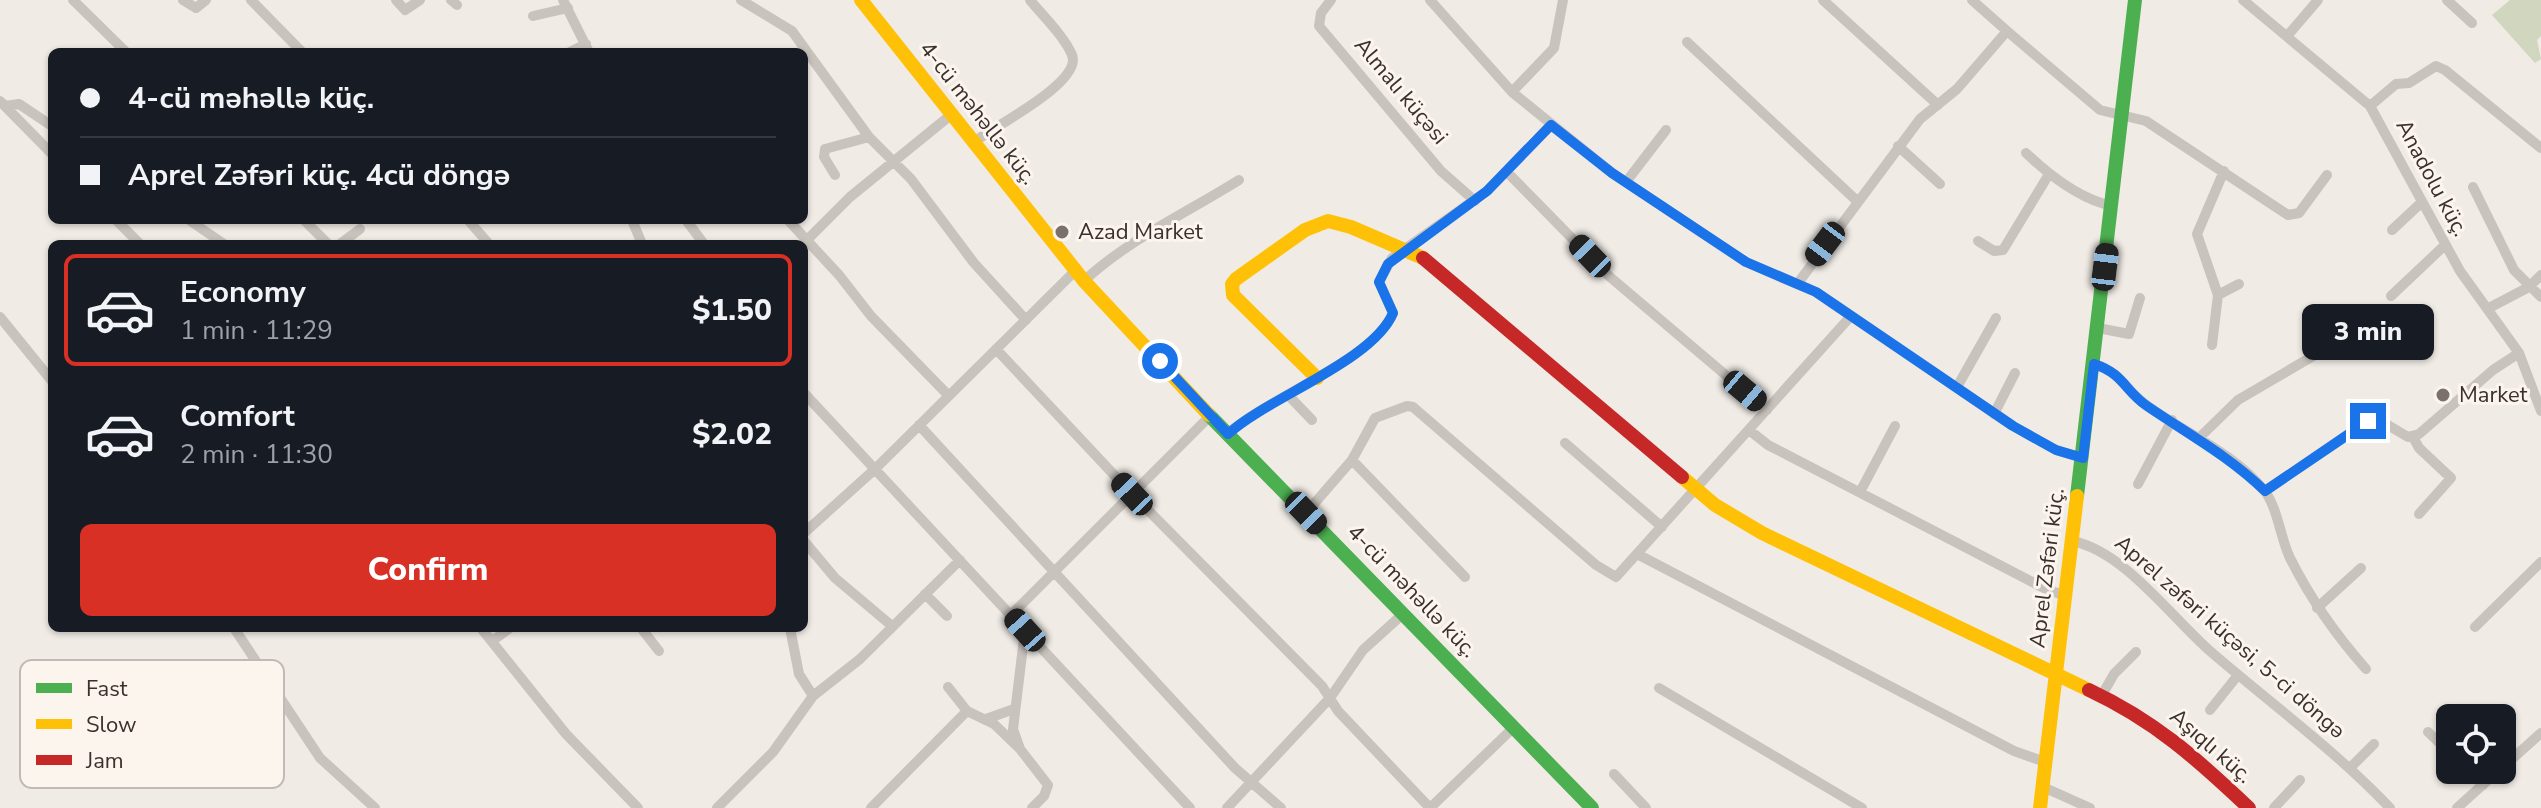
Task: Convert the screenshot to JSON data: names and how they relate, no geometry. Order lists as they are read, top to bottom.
{
  "streets": {
    "street": [
      "Almalı küçəsi",
      "4-cü məhəllə küç.",
      "Anadolu küç.",
      "Aprel Zəfəri küç.",
      "Aprel zəfəri küçəsi, 5-ci döngə",
      "Aşıqlı küç."
    ]
  },
  "crossings": [
    ["Aprel Zəfəri küç.", "Aprel zəfəri küçəsi, 5-ci döngə"],
    ["Aprel Zəfəri küç.", "Aşıqlı küç."]
  ],
  "places": ["Azad Market", "Market"],
  "legend": ["Fast", "Slow", "Jam"],
  "page": {
    "banner": ["4-cü məhəllə küç.", "Aprel Zəfəri küç. 4cü döngə"],
    "list": [
      {
        "name": "Economy",
        "note": "1 min · 11:29",
        "value": "$1.50"
      },
      {
        "name": "Comfort",
        "note": "2 min · 11:30",
        "value": "$2.02"
      }
    ],
    "bubble": "3 min",
    "buttons": "Confirm"
  }
}
